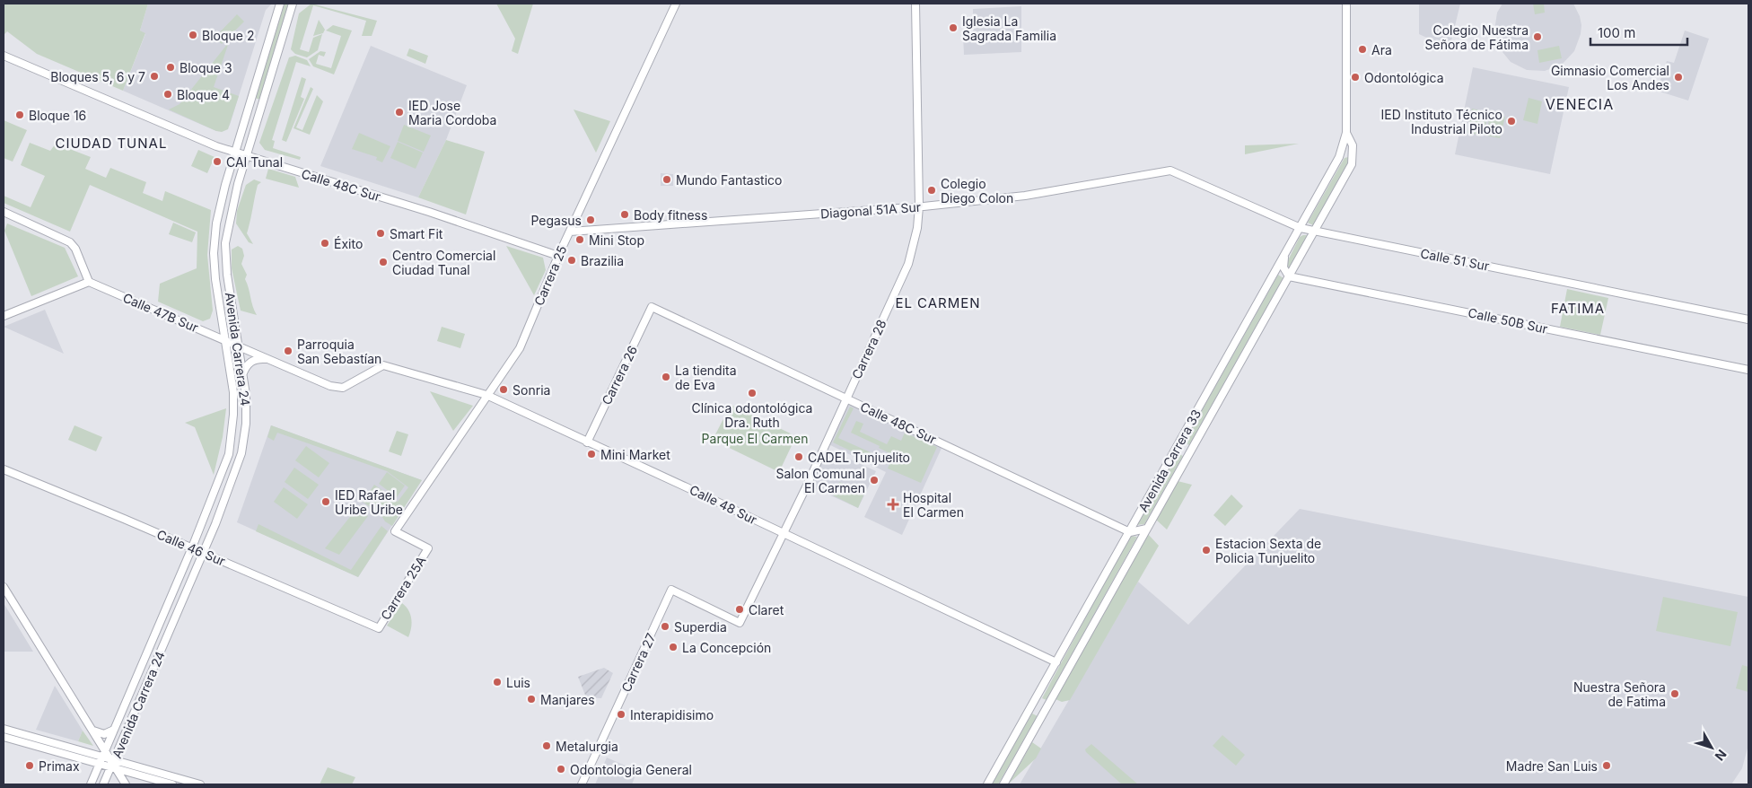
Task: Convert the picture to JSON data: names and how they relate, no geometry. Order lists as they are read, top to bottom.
{
  "streets": {
    "street": [
      "Calle 48C Sur",
      "Diagonal 51A Sur",
      "Calle 51 Sur",
      "Carrera 25",
      "Calle 47B Sur",
      "Calle 50B Sur",
      "Avenida Carrera 24",
      "Carrera 28",
      "Carrera 26",
      "Avenida Carrera 33",
      "Calle 48 Sur",
      "Calle 46 Sur",
      "Carrera 25A",
      "Carrera 27"
    ]
  },
  "crossings": [
    ["Calle 48C Sur", "Carrera 25"],
    ["Calle 48C Sur", "Avenida Carrera 24"],
    ["Calle 48C Sur", "Carrera 28"],
    ["Calle 48C Sur", "Carrera 26"],
    ["Calle 48C Sur", "Avenida Carrera 33"],
    ["Diagonal 51A Sur", "Calle 51 Sur"],
    ["Diagonal 51A Sur", "Carrera 25"],
    ["Diagonal 51A Sur", "Carrera 28"],
    ["Calle 51 Sur", "Avenida Carrera 33"],
    ["Carrera 25", "Calle 48 Sur"],
    ["Carrera 25", "Carrera 25A"],
    ["Calle 47B Sur", "Avenida Carrera 24"],
    ["Calle 47B Sur", "Calle 48 Sur"],
    ["Calle 50B Sur", "Avenida Carrera 33"],
    ["Avenida Carrera 24", "Calle 46 Sur"],
    ["Carrera 28", "Calle 48 Sur"],
    ["Carrera 28", "Carrera 27"],
    ["Carrera 26", "Calle 48 Sur"],
    ["Avenida Carrera 33", "Calle 48 Sur"],
    ["Calle 46 Sur", "Carrera 25A"]
  ],
  "districts": [
    "VENECIA",
    "CIUDAD TUNAL",
    "EL CARMEN",
    "FATIMA"
  ],
  "parks": ["Parque El Carmen"],
  "places": {
    "other": [
      "Iglesia La Sagrada Familia",
      "Bloque 2",
      "Colegio Nuestra Señora de Fátima",
      "Ara",
      "Bloque 3",
      "Bloques 5, 6 y 7",
      "Odontológica",
      "Gimnasio Comercial Los Andes",
      "Bloque 4",
      "IED Jose Maria Cordoba",
      "Bloque 16",
      "IED Instituto Técnico Industrial Piloto",
      "CAI Tunal",
      "Mundo Fantastico",
      "Colegio Diego Colon",
      "Body fitness",
      "Pegasus",
      "Smart Fit",
      "Mini Stop",
      "Éxito",
      "Brazilia",
      "Centro Comercial Ciudad Tunal",
      "Parroquia San Sebastían",
      "La tiendita de Eva",
      "Sonria",
      "Clínica odontológica Dra. Ruth",
      "Mini Market",
      "CADEL Tunjuelito",
      "Salon Comunal El Carmen",
      "IED Rafael Uribe Uribe",
      "Estacion Sexta de Policia Tunjuelito",
      "Claret",
      "Superdia",
      "La Concepción",
      "Luis",
      "Nuestra Señora de Fatima",
      "Manjares",
      "Interapidisimo",
      "Metalurgia",
      "Primax",
      "Madre San Luis",
      "Odontologia General"
    ],
    "health": ["Hospital El Carmen"]
  },
  "scale_bar": "100 m",
  "north": "bottom right"
}
